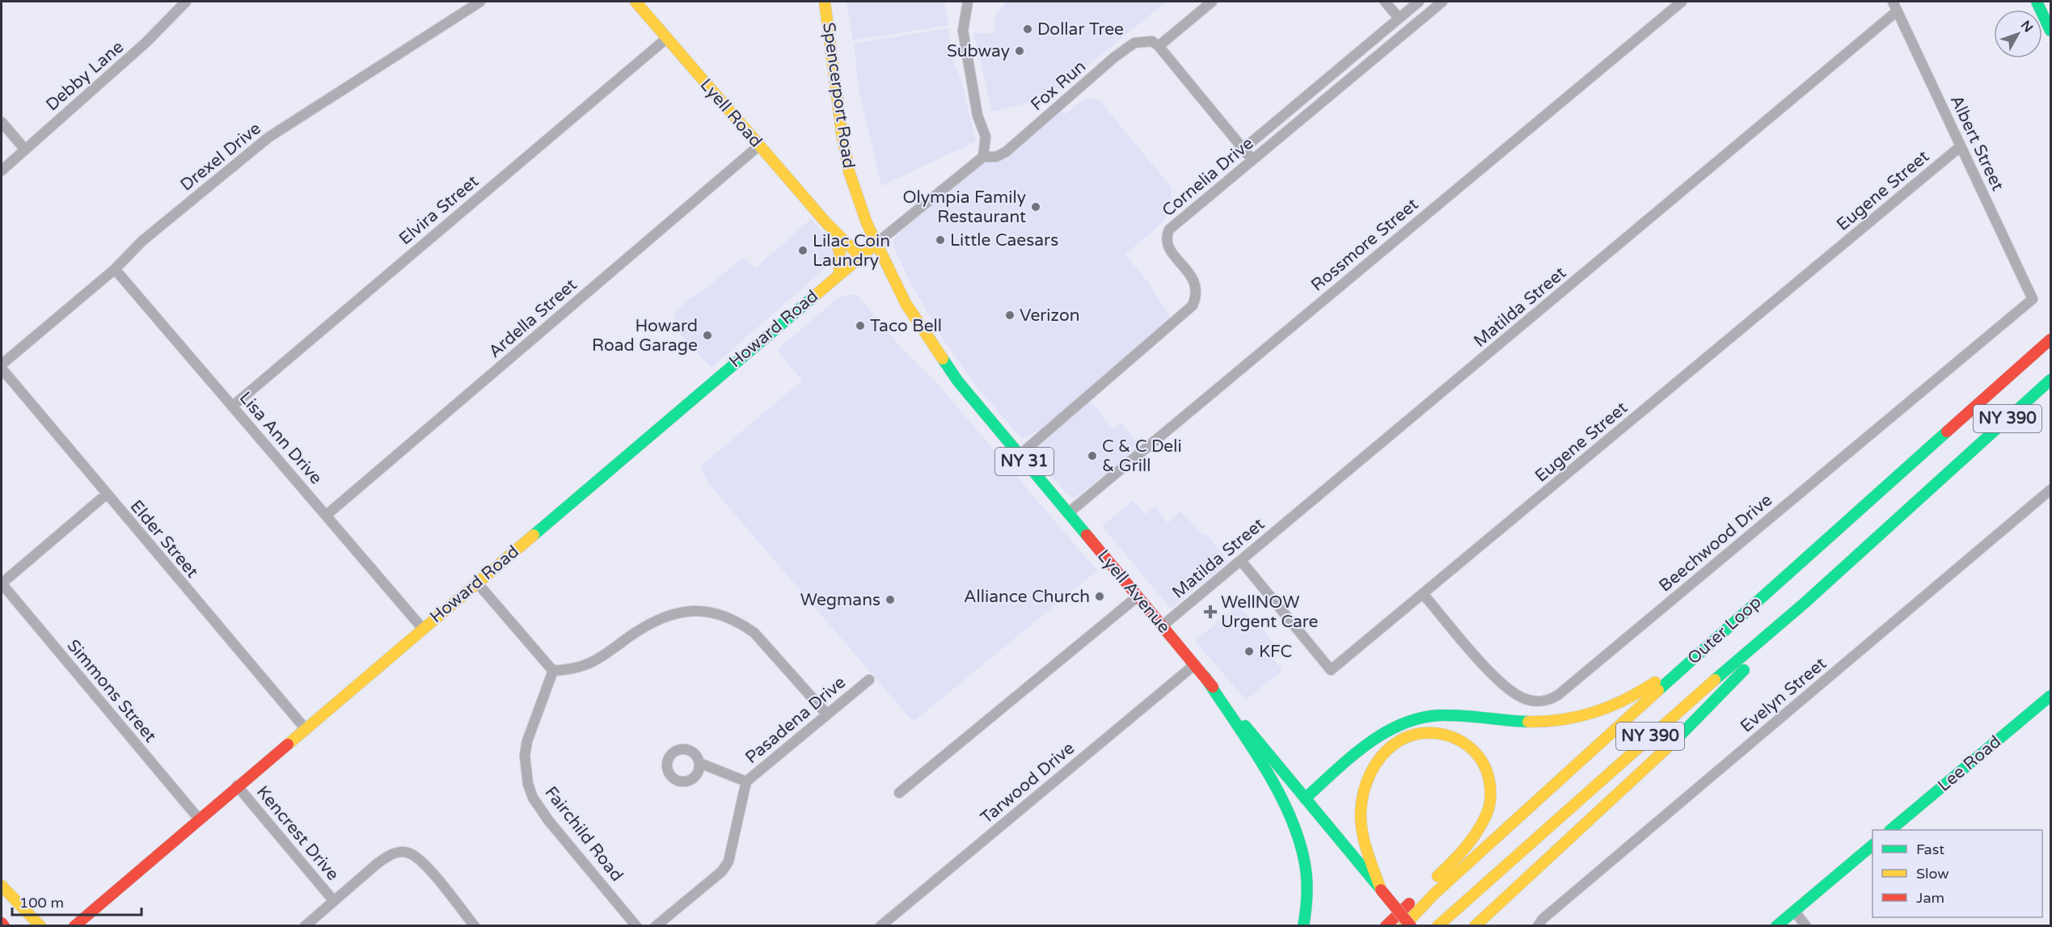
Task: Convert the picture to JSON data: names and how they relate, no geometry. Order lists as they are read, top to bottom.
{
  "streets": {
    "main road": [
      "Spencerport Road",
      "Lyell Road",
      "Howard Road",
      "NY 390",
      "NY 31",
      "Lyell Avenue",
      "Outer Loop",
      "Lee Road"
    ],
    "street": [
      "Debby Lane",
      "Fox Run",
      "Albert Street",
      "Drexel Drive",
      "Cornelia Drive",
      "Eugene Street",
      "Elvira Street",
      "Rossmore Street",
      "Matilda Street",
      "Ardella Street",
      "Lisa Ann Drive",
      "Elder Street",
      "Beechwood Drive",
      "Simmons Street",
      "Evelyn Street",
      "Pasadena Drive",
      "Tarwood Drive",
      "Kencrest Drive",
      "Fairchild Road"
    ]
  },
  "crossings": [
    ["Fox Run", "Spencerport Road"],
    ["Fox Run", "Howard Road"],
    ["Fox Run", "Lyell Avenue"],
    ["Spencerport Road", "Howard Road"],
    ["Spencerport Road", "Lyell Avenue"],
    ["Lyell Road", "Elvira Street"],
    ["Lyell Road", "Ardella Street"],
    ["Lyell Road", "Howard Road"],
    ["Albert Street", "Eugene Street"],
    ["Albert Street", "Matilda Street"],
    ["Albert Street", "Beechwood Drive"],
    ["Drexel Drive", "Lisa Ann Drive"],
    ["Cornelia Drive", "Lyell Avenue"],
    ["Eugene Street", "Matilda Street"],
    ["Eugene Street", "Beechwood Drive"],
    ["Elvira Street", "Lisa Ann Drive"],
    ["Rossmore Street", "Lyell Avenue"],
    ["Matilda Street", "Lyell Avenue"],
    ["Ardella Street", "Lisa Ann Drive"],
    ["Howard Road", "Lisa Ann Drive"],
    ["Howard Road", "Elder Street"],
    ["Howard Road", "Lyell Avenue"],
    ["Howard Road", "Simmons Street"],
    ["Howard Road", "Kencrest Drive"],
    ["Lyell Avenue", "Tarwood Drive"]
  ],
  "places": {
    "other": [
      "Dollar Tree",
      "Subway",
      "Olympia Family Restaurant",
      "Little Caesars",
      "Lilac Coin Laundry",
      "Verizon",
      "Taco Bell",
      "Howard Road Garage",
      "C & C Deli & Grill",
      "Alliance Church",
      "Wegmans",
      "KFC"
    ],
    "health": ["WellNOW Urgent Care"]
  },
  "legend": ["Fast", "Slow", "Jam"],
  "scale_bar": "100 m",
  "north": "top right"
}
